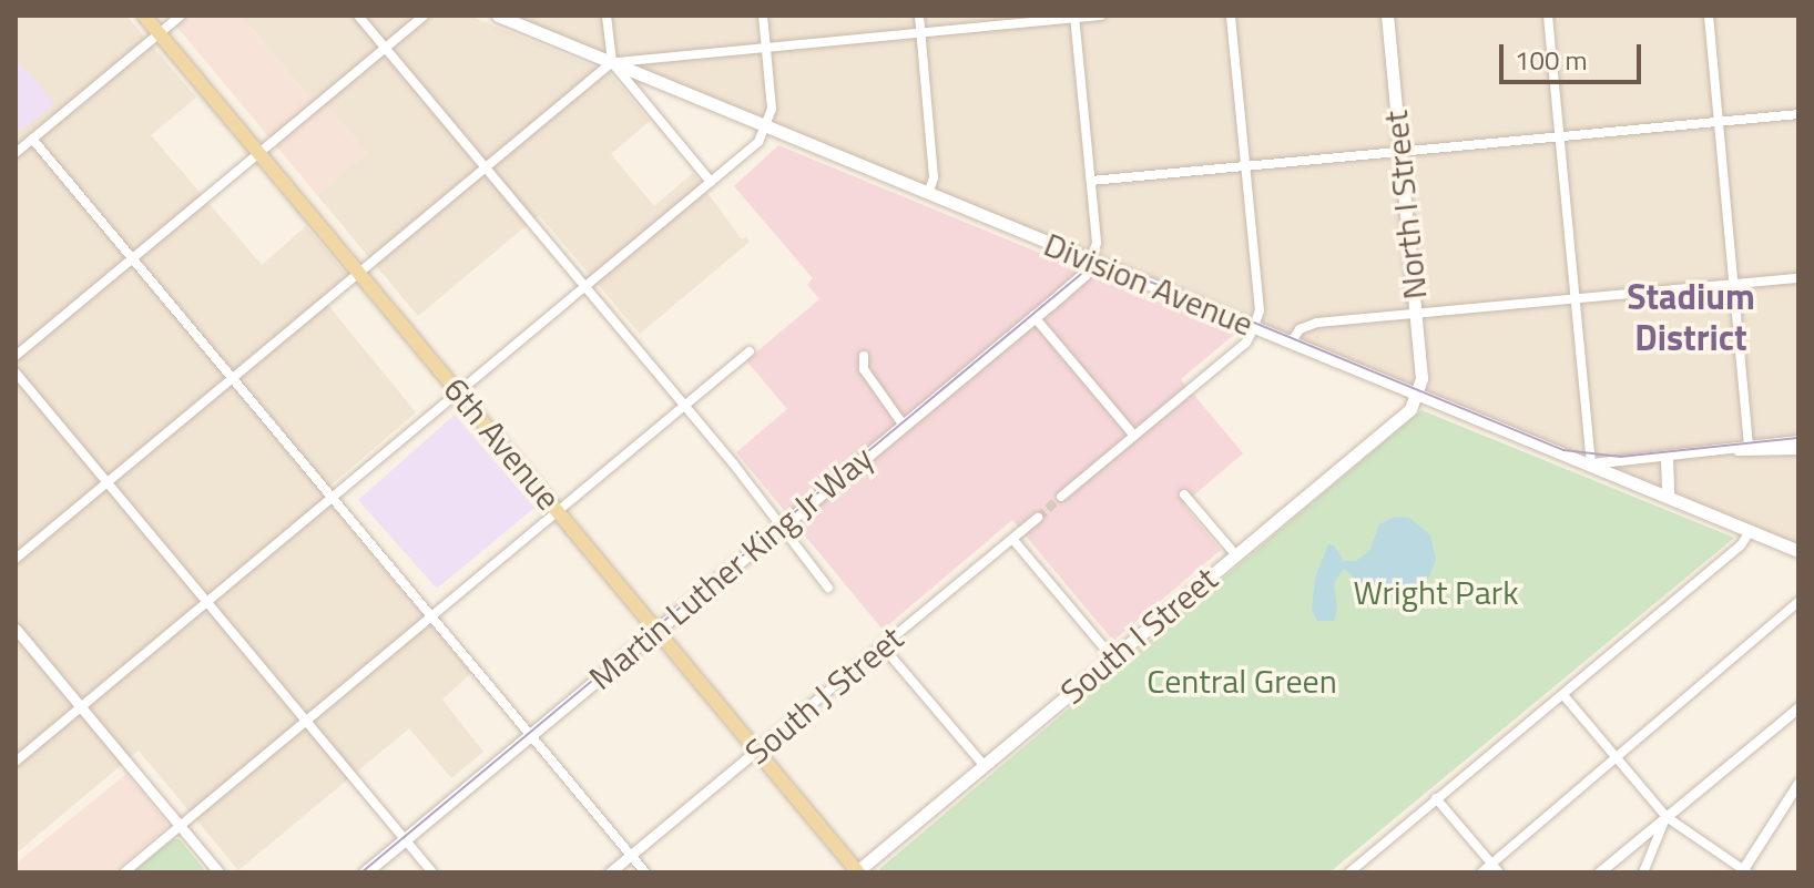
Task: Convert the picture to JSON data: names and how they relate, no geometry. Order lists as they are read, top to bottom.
{
  "streets": {
    "main road": [
      "North I Street",
      "Division Avenue",
      "6th Avenue",
      "Martin Luther King Jr Way",
      "South I Street"
    ],
    "street": ["South J Street"]
  },
  "crossings": [
    ["North I Street", "Division Avenue"],
    ["North I Street", "South I Street"],
    ["Division Avenue", "Martin Luther King Jr Way"],
    ["Division Avenue", "South I Street"],
    ["6th Avenue", "Martin Luther King Jr Way"],
    ["6th Avenue", "South I Street"],
    ["6th Avenue", "South J Street"]
  ],
  "districts": ["Stadium District"],
  "parks": ["Wright Park", "Central Green"],
  "scale_bar": "100 m"
}
